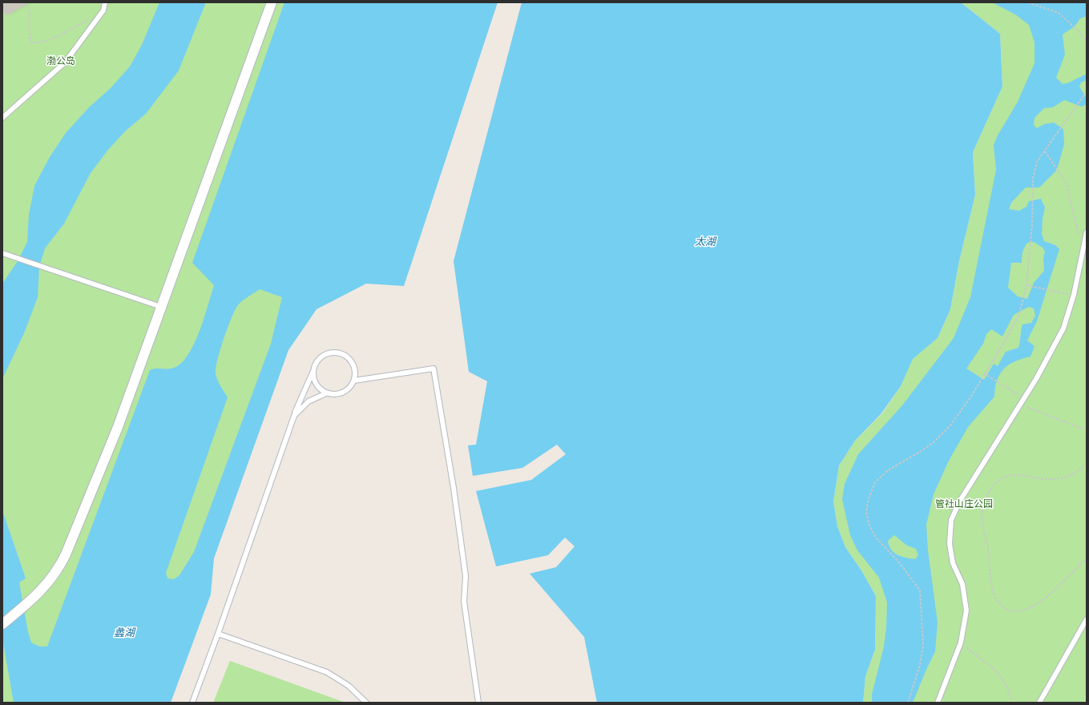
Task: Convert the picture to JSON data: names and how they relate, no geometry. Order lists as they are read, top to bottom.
{
  "water": ["太湖", "蠡湖"],
  "parks": ["渤公岛", "管社山庄公园"]
}
